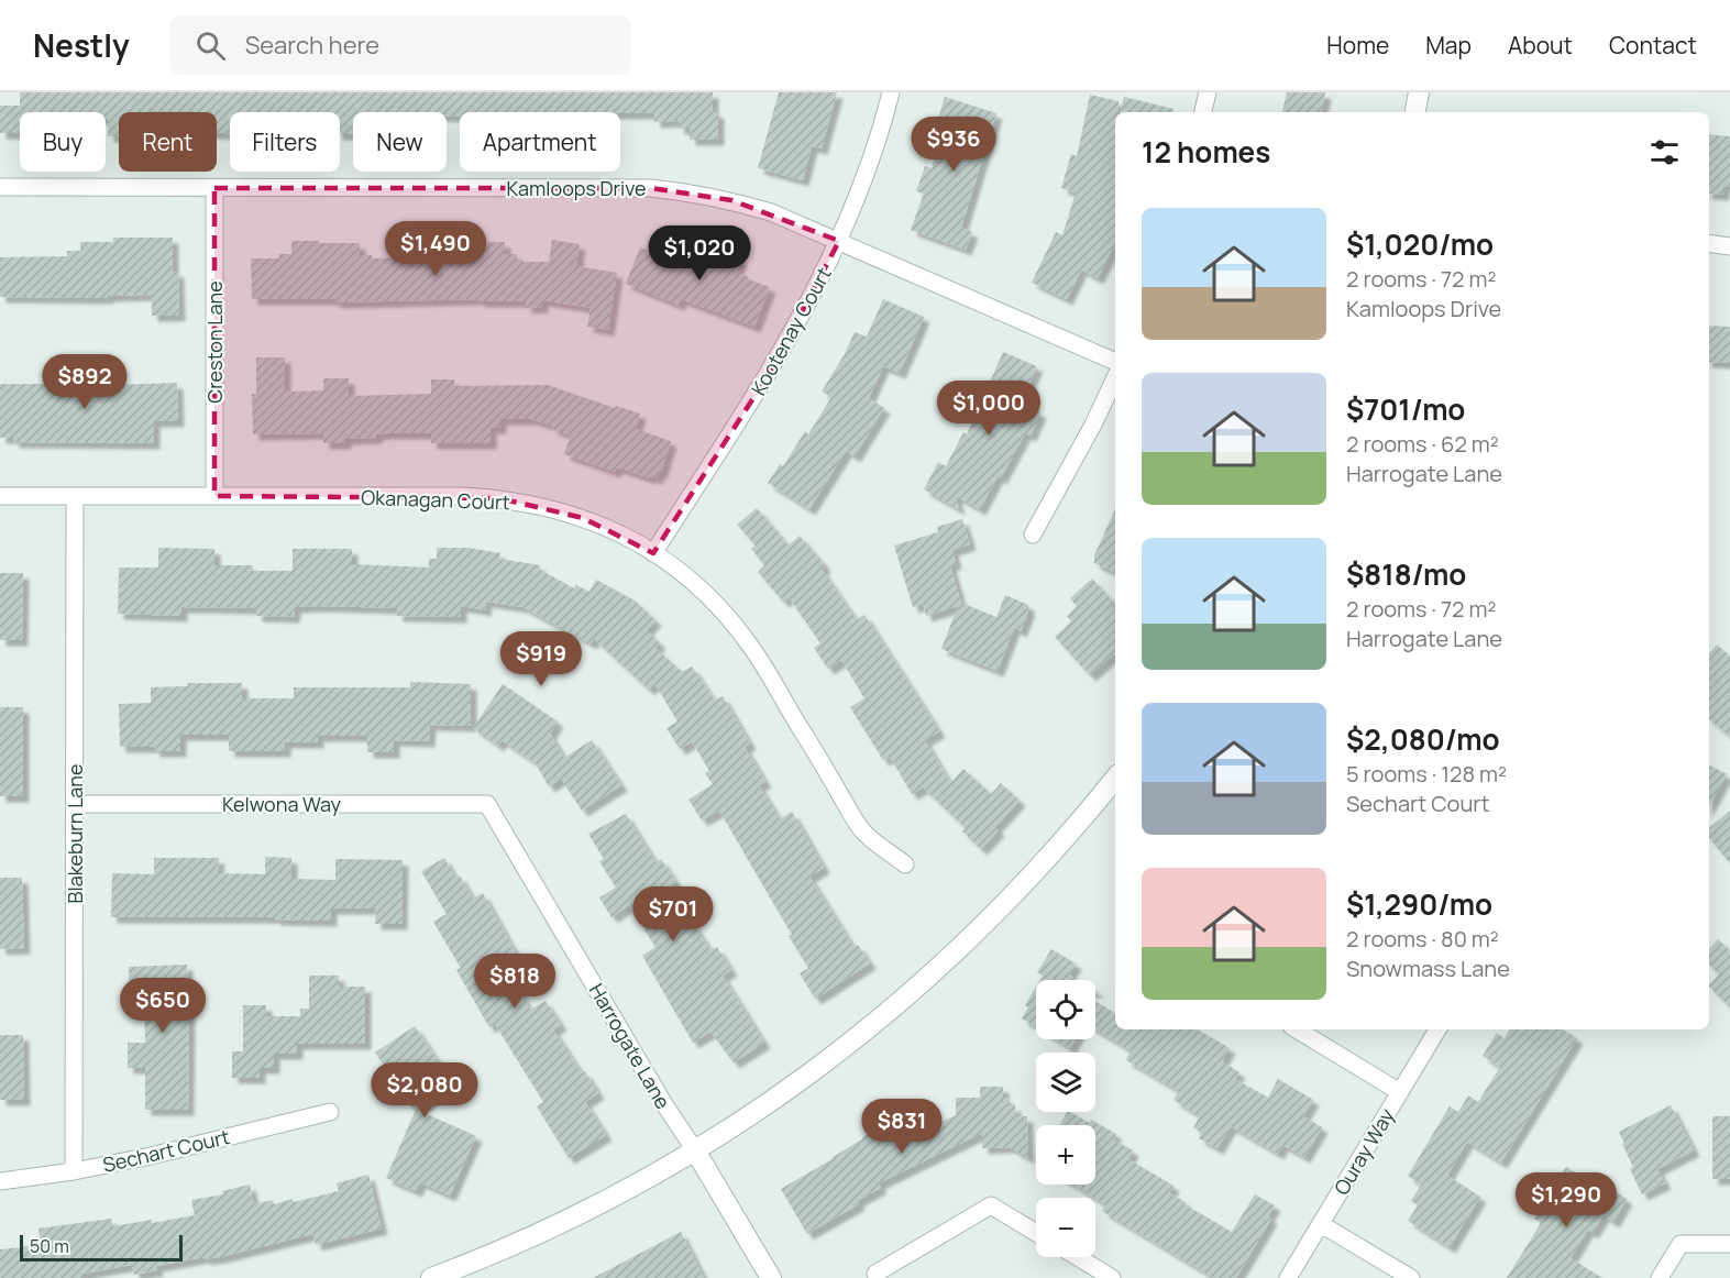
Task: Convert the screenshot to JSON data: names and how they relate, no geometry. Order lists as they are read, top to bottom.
{
  "streets": {
    "street": [
      "Kamloops Drive",
      "Kootenay Court",
      "Creston Lane",
      "Okanagan Court",
      "Kelwona Way",
      "Blakeburn Lane",
      "Harrogate Lane",
      "Sechart Court",
      "Ouray Way"
    ]
  },
  "crossings": [
    ["Kamloops Drive", "Kootenay Court"],
    ["Kamloops Drive", "Creston Lane"],
    ["Kootenay Court", "Okanagan Court"],
    ["Creston Lane", "Okanagan Court"],
    ["Okanagan Court", "Blakeburn Lane"],
    ["Kelwona Way", "Blakeburn Lane"],
    ["Kelwona Way", "Harrogate Lane"],
    ["Blakeburn Lane", "Sechart Court"]
  ],
  "scale_bar": "50 m",
  "page": {
    "header": "Nestly",
    "search": "Search here",
    "nav": [
      "Home",
      "Map",
      "About",
      "Contact"
    ],
    "chip": [
      "Buy",
      "Rent",
      "Filters",
      "New",
      "Apartment"
    ],
    "heading": "12 homes",
    "price": [
      "$936",
      "$1,490",
      "$1,020",
      "$892",
      "$1,000",
      "$919",
      "$701",
      "$818",
      "$650",
      "$2,080",
      "$831",
      "$1,290"
    ],
    "list": [
      {
        "name": "$1,020/mo",
        "note": "2 rooms · 72 m² · Kamloops Drive"
      },
      {
        "name": "$701/mo",
        "note": "2 rooms · 62 m² · Harrogate Lane"
      },
      {
        "name": "$818/mo",
        "note": "2 rooms · 72 m² · Harrogate Lane"
      },
      {
        "name": "$2,080/mo",
        "note": "5 rooms · 128 m² · Sechart Court"
      },
      {
        "name": "$1,290/mo",
        "note": "2 rooms · 80 m² · Snowmass Lane"
      }
    ],
    "map_buttons": ["+", "−"],
    "scale": "50 m"
  }
}
